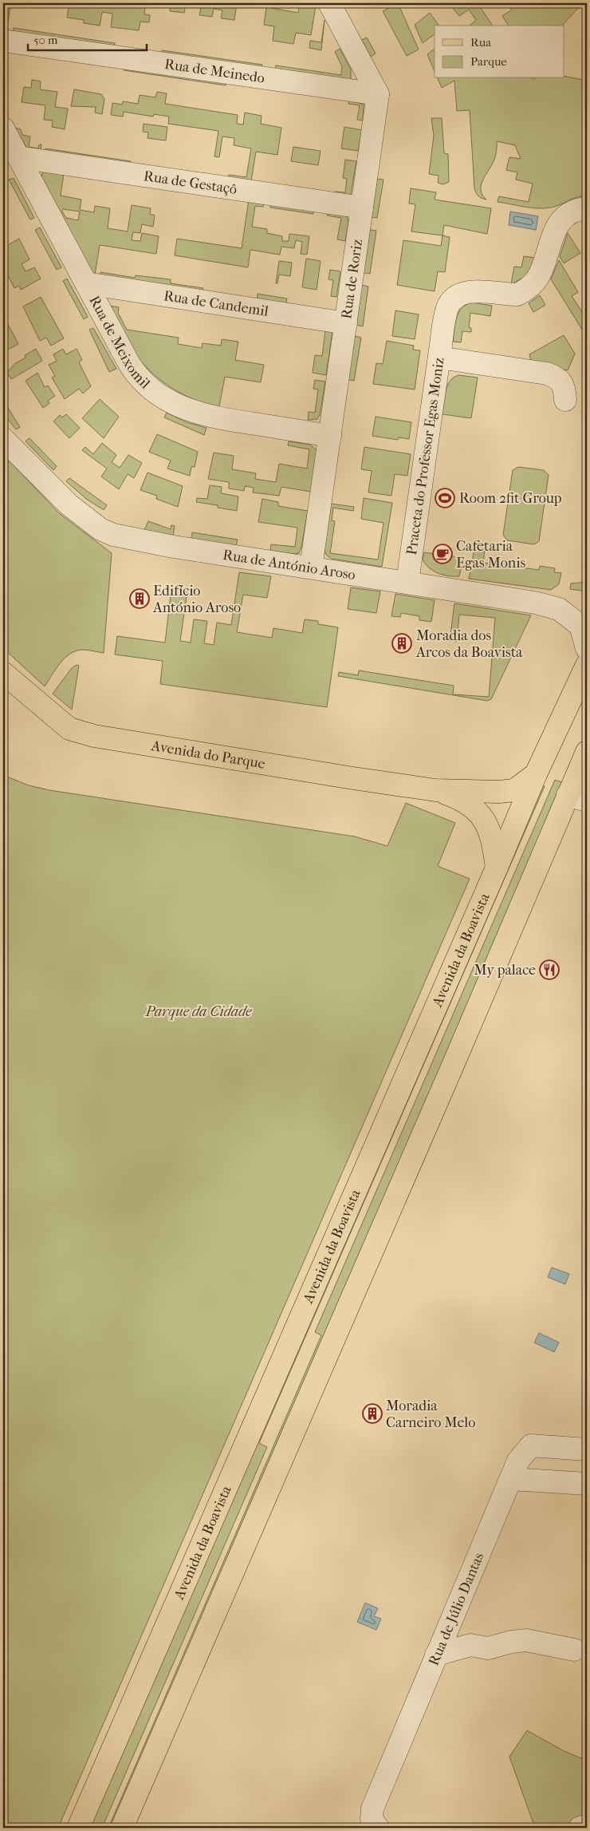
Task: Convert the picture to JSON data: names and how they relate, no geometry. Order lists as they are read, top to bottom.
{
  "streets": {
    "main road": ["Avenida do Parque", "Avenida da Boavista"],
    "street": [
      "Rua de Meinedo",
      "Rua de Gestaçô",
      "Rua de Roriz",
      "Rua de Candemil",
      "Rua de Meixomil",
      "Praceta do Professor Egas Moniz",
      "Rua de António Aroso",
      "Rua de Júlio Dantas"
    ]
  },
  "crossings": [
    ["Rua de Meinedo", "Rua de Roriz"],
    ["Rua de Gestaçô", "Rua de Roriz"],
    ["Rua de Gestaçô", "Rua de Meixomil"],
    ["Rua de Roriz", "Rua de Candemil"],
    ["Rua de Roriz", "Rua de Meixomil"],
    ["Rua de Roriz", "Rua de António Aroso"],
    ["Rua de Candemil", "Rua de Meixomil"],
    ["Praceta do Professor Egas Moniz", "Rua de António Aroso"],
    ["Avenida do Parque", "Avenida da Boavista"]
  ],
  "parks": ["Parque da Cidade"],
  "places": {
    "sports": ["Room 2fit Group"],
    "cafe": ["Cafetaria Egas Monis"],
    "building": ["Edifício António Aroso", "Moradia dos Arcos da Boavista", "Moradia Carneiro Melo"],
    "restaurant": ["My palace"]
  },
  "legend": ["Rua", "Parque"],
  "scale_bar": "50 m"
}
